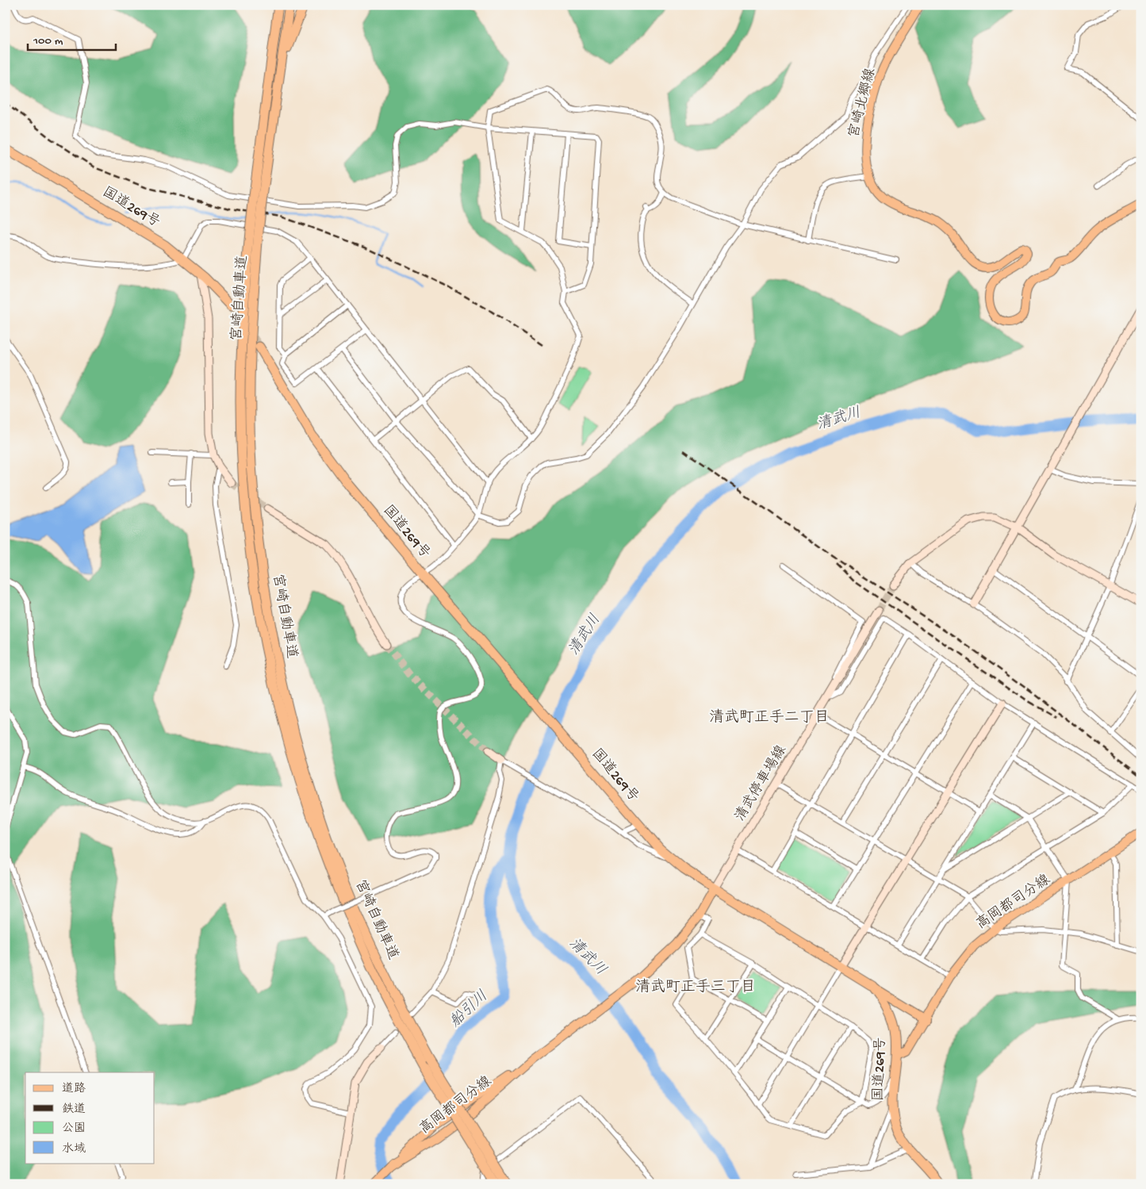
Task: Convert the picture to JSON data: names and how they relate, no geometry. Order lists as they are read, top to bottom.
{
  "streets": {
    "highway": ["国道269号", "宮崎自動車道"],
    "main road": ["宮崎北郷線", "高岡都司分線"],
    "street": ["清武停車場線"]
  },
  "crossings": [
    ["国道269号", "清武停車場線"],
    ["国道269号", "高岡都司分線"],
    ["清武停車場線", "高岡都司分線"]
  ],
  "districts": ["清武町正手二丁目", "清武町正手三丁目"],
  "water": ["清武川", "船引川"],
  "legend": [
    "道路",
    "鉄道",
    "公園",
    "水域"
  ],
  "scale_bar": "100 m"
}
